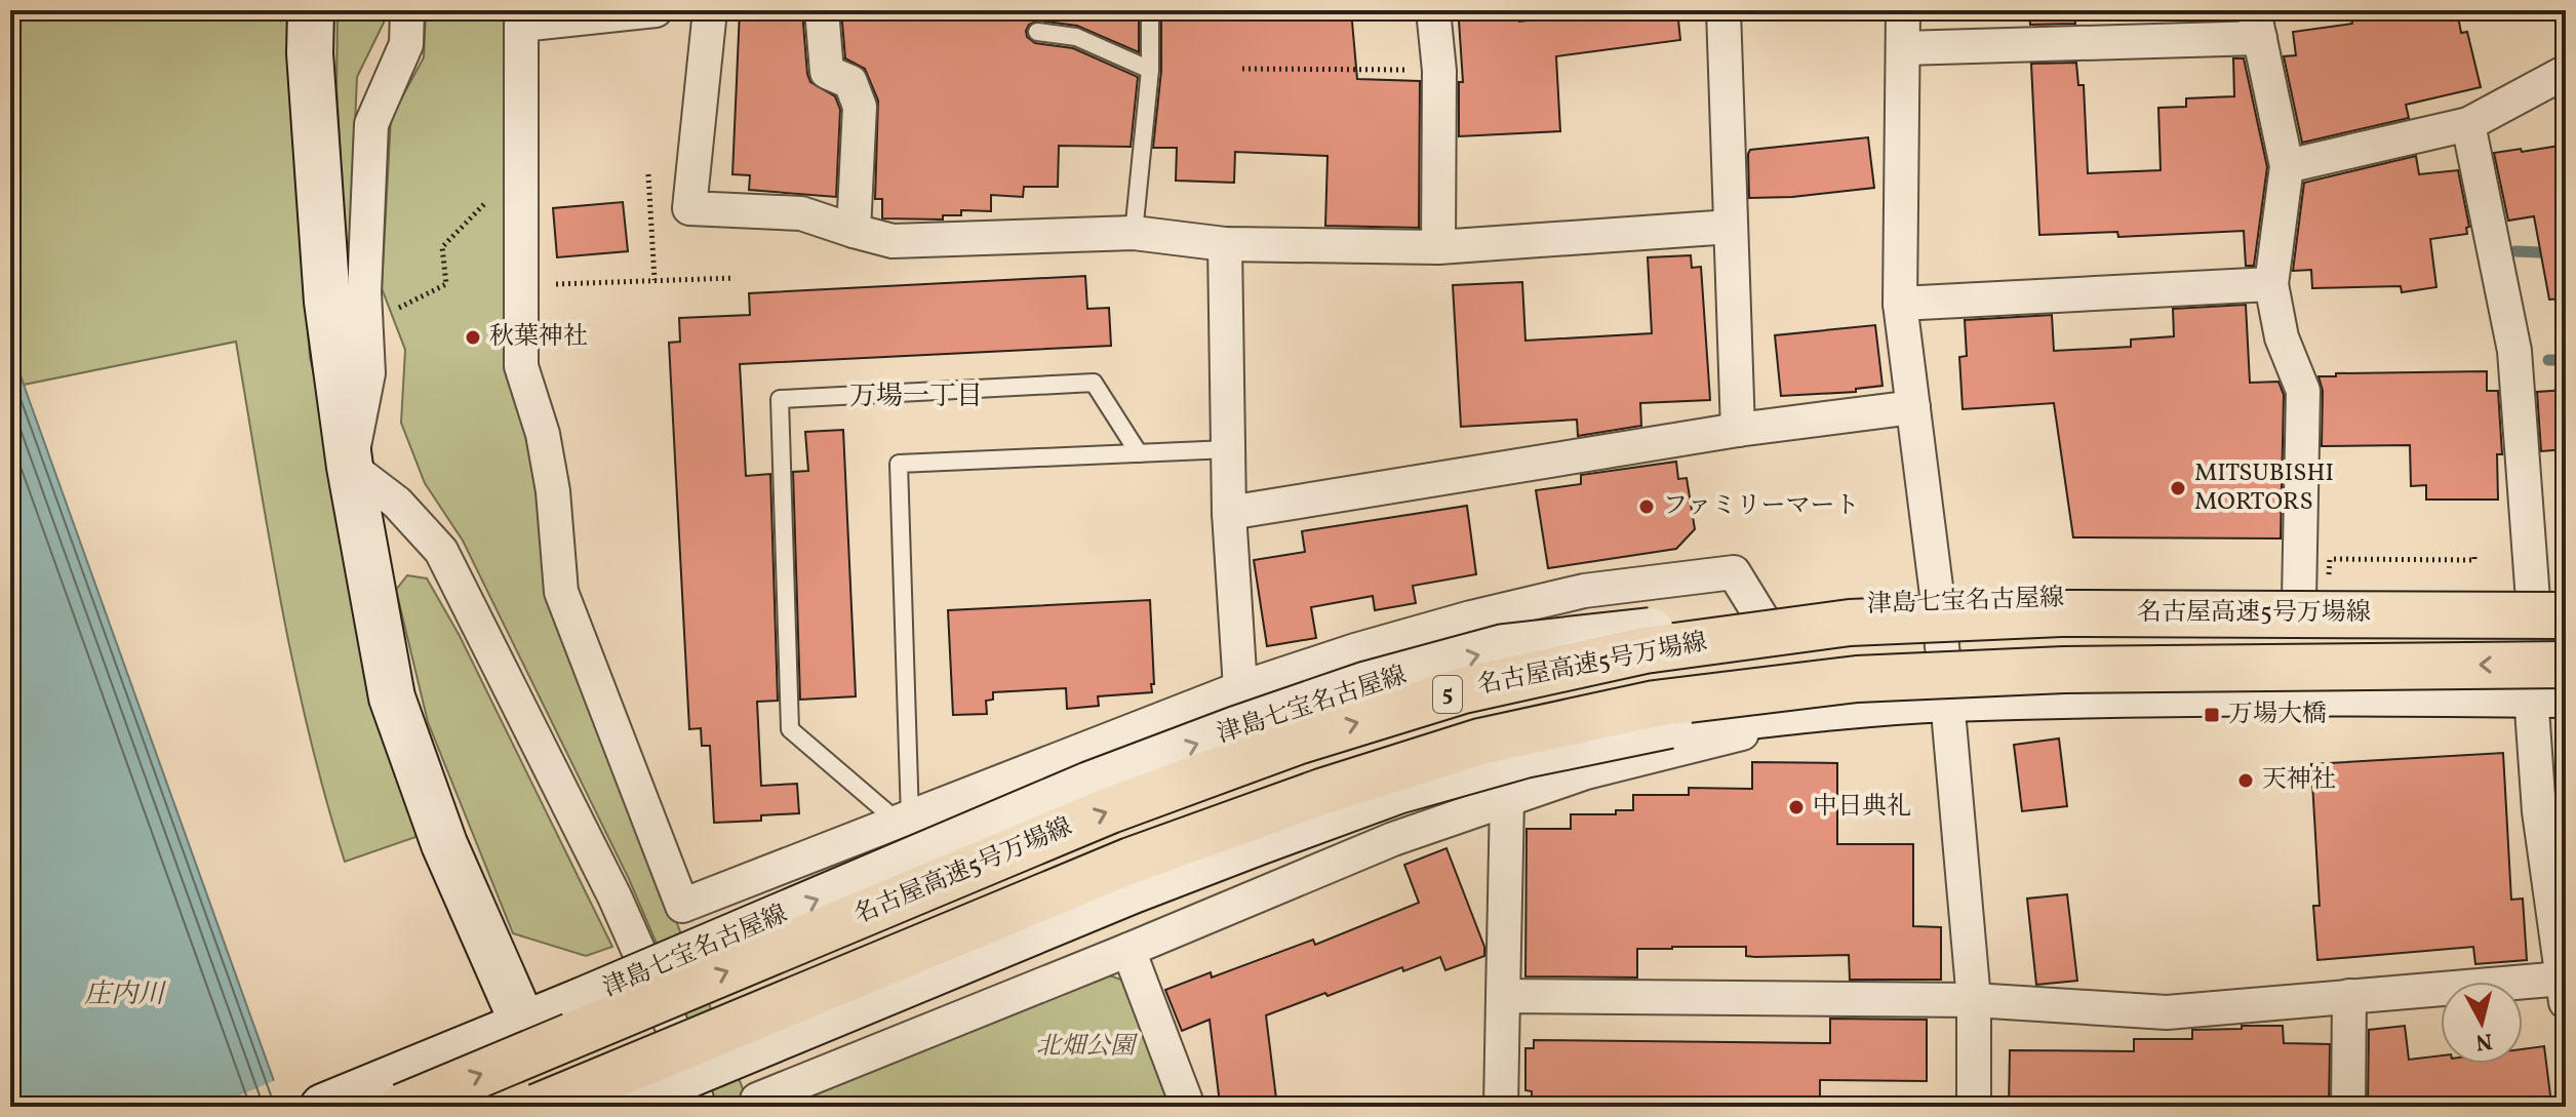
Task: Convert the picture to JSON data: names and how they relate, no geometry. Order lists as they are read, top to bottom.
{
  "streets": {
    "highway": ["名古屋高速5号万場線", "5"],
    "main road": ["津島七宝名古屋線"]
  },
  "crossings": [
    ["津島七宝名古屋線", "名古屋高速5号万場線"]
  ],
  "districts": ["万場一丁目"],
  "water": ["庄内川"],
  "parks": ["北畑公園"],
  "places": {
    "other": [
      "秋葉神社",
      "MITSUBISHI MORTORS",
      "ファミリーマート",
      "天神社",
      "中日典礼"
    ],
    "transit": ["万場大橋"]
  },
  "north": "bottom"
}
